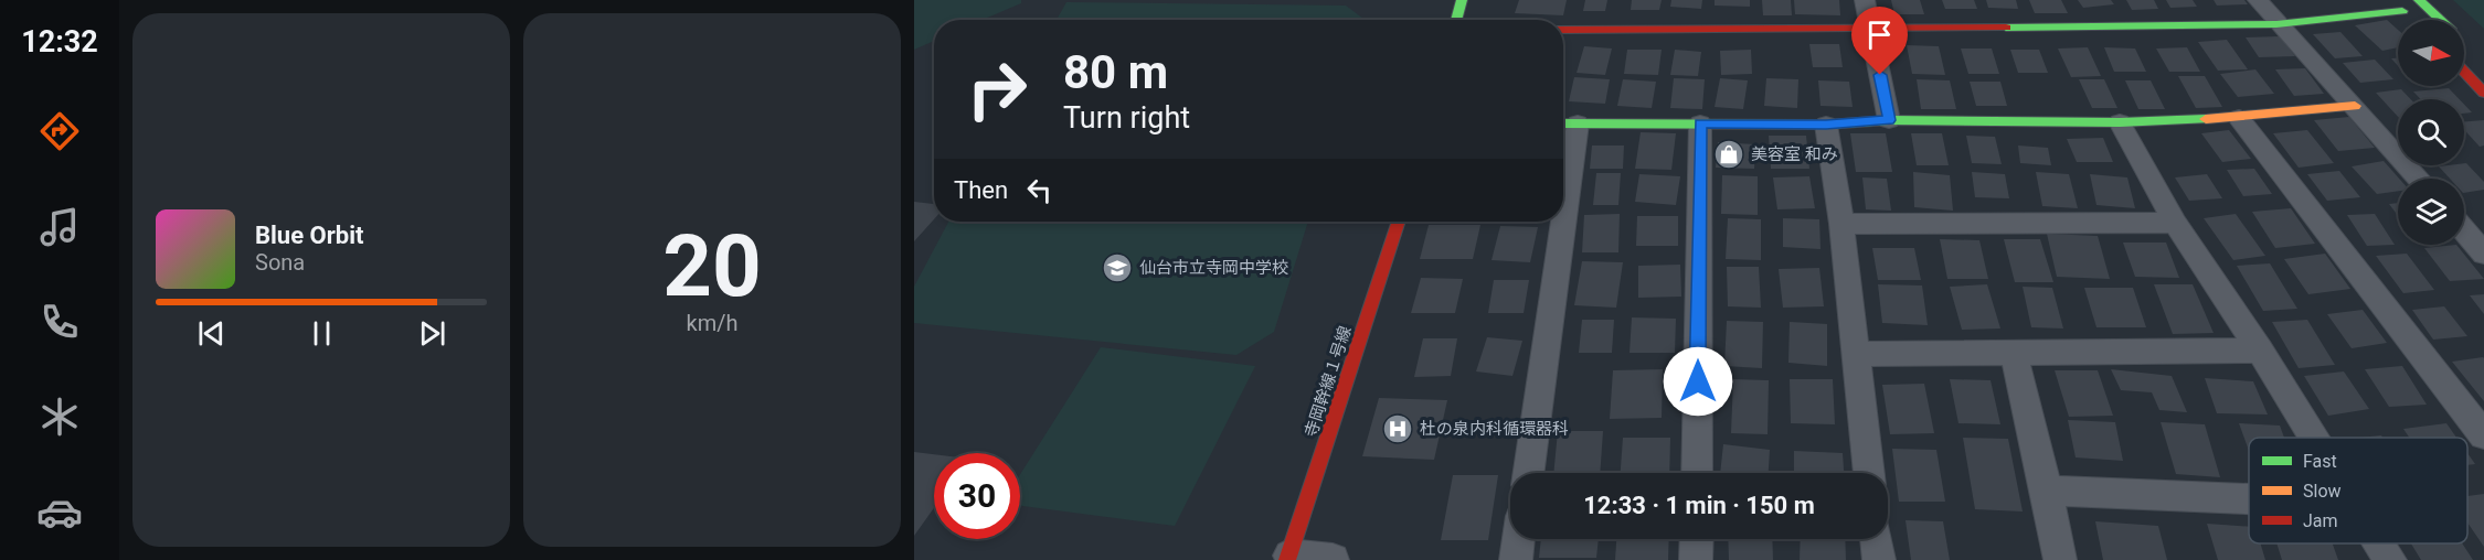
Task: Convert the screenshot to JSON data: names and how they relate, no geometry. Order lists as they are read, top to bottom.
{
  "streets": {
    "street": ["寺岡幹線１号線"]
  },
  "places": {
    "shop": ["美容室 和み"],
    "school or university": ["仙台市立寺岡中学校"],
    "hospital": ["杜の泉内科循環器科"]
  },
  "legend": ["Fast", "Slow", "Jam"],
  "north": "right",
  "page": {
    "tabs": "12:32",
    "tile": ["20", "km/h"],
    "turn": ["80 m", "Turn right"],
    "then": "Then",
    "song": ["Blue Orbit", "Sona"],
    "limit": "30",
    "trip": "12:33 · 1 min · 150 m"
  }
}
